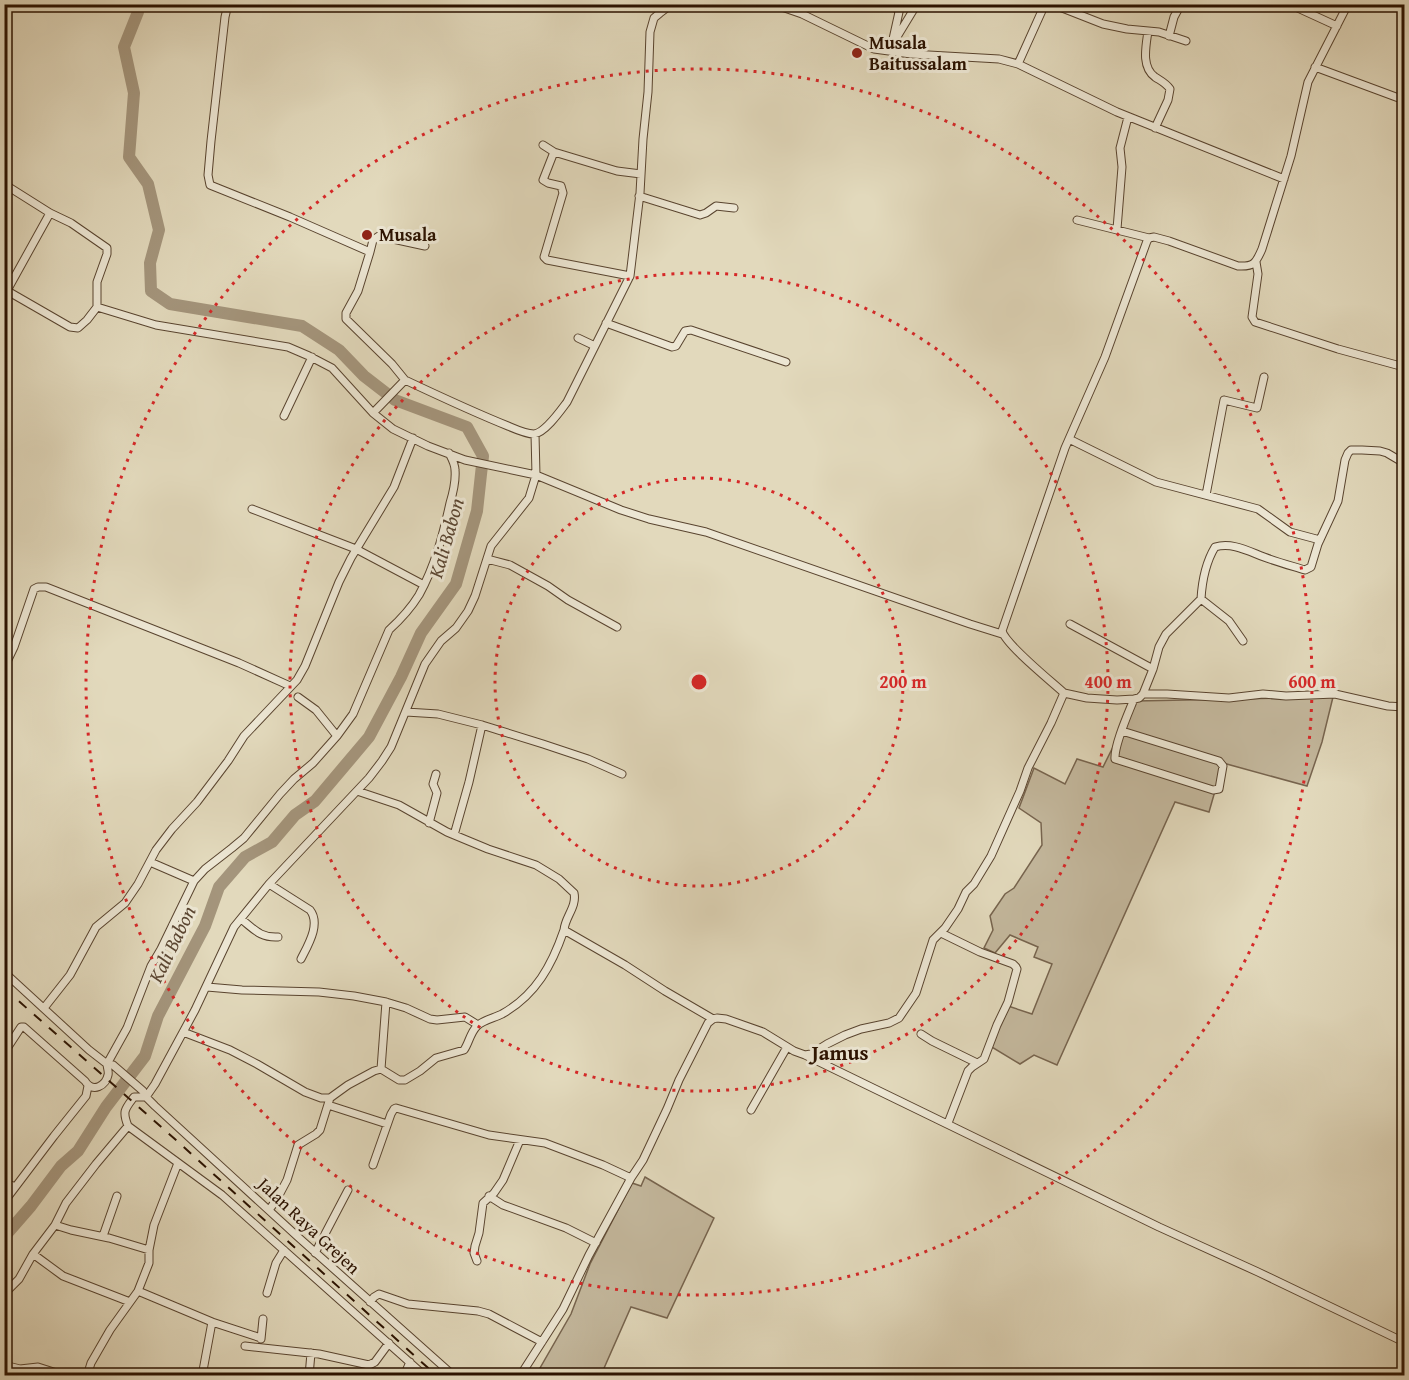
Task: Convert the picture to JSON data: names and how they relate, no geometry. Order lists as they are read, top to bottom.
{
  "streets": {
    "street": ["Jalan Raya Grejen"]
  },
  "districts": ["Jamus"],
  "water": ["Kali Babon"],
  "places": ["Musala Baitussalam", "Musala"],
  "rings": ["200 m", "400 m", "600 m"]
}
